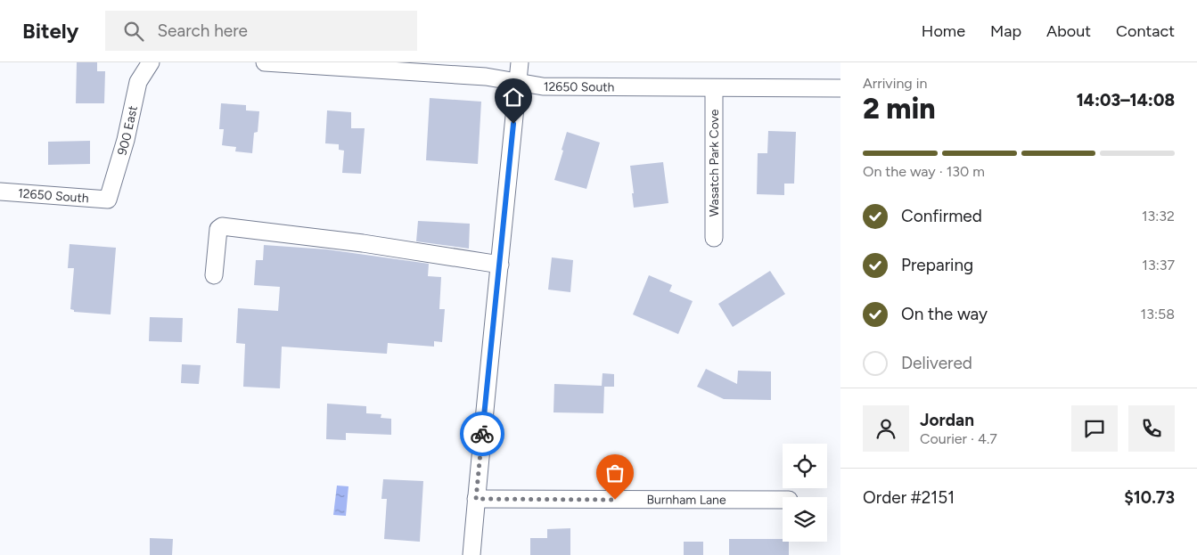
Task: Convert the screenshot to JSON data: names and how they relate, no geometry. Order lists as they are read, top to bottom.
{
  "streets": {
    "street": [
      "12650 South",
      "900 East",
      "Wasatch Park Cove",
      "Burnham Lane"
    ]
  },
  "crossings": [
    ["12650 South", "900 East"],
    ["12650 South", "Wasatch Park Cove"]
  ],
  "page": {
    "header": "Bitely",
    "search": "Search here",
    "nav": [
      "Home",
      "Map",
      "About",
      "Contact"
    ],
    "heading": ["2 min", "Arriving in", "14:03–14:08"],
    "panel": [
      "Jordan",
      "Courier · 4.7",
      "Order #2151",
      "$10.73"
    ],
    "bar": "On the way · 130 m",
    "list": [
      ["Confirmed", "13:32"],
      ["Preparing", "13:37"],
      ["On the way", "13:58"],
      "Delivered"
    ]
  }
}
